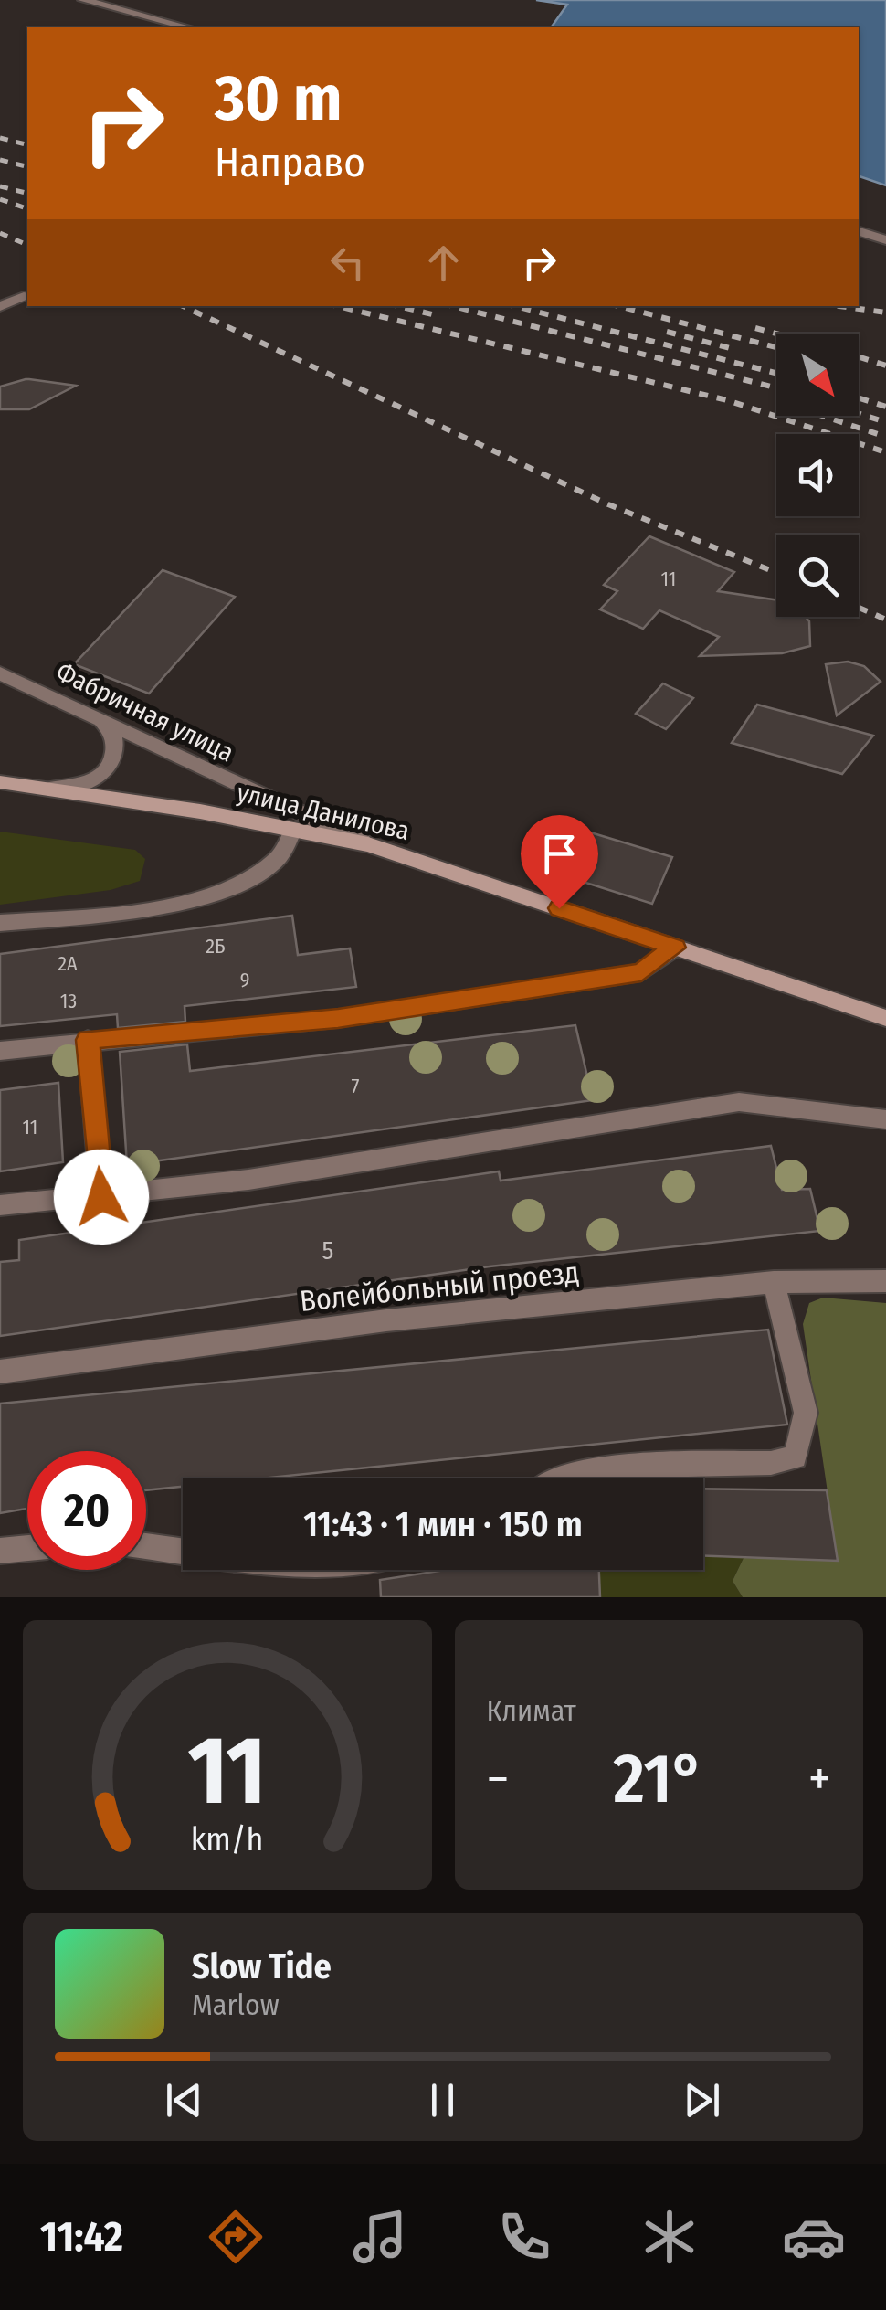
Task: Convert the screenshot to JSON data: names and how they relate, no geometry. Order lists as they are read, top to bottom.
{
  "streets": {
    "street": ["Фабричная улица", "улица Данилова", "Волейбольный проезд"]
  },
  "crossings": [
    ["Фабричная улица", "улица Данилова"]
  ],
  "house_numbers": [
    "11",
    "2Б",
    "2А",
    "9",
    "13",
    "7",
    "11",
    "5"
  ],
  "north": "bottom right",
  "page": {
    "turn": ["30 m", "Направо"],
    "limit": "20",
    "trip": "11:43 · 1 мин · 150 m",
    "tile": "Климат",
    "heat": ["−", "21°", "+"],
    "song": ["Slow Tide", "Marlow"],
    "tabs": "11:42",
    "gauge": ["11", "km/h"]
  }
}
